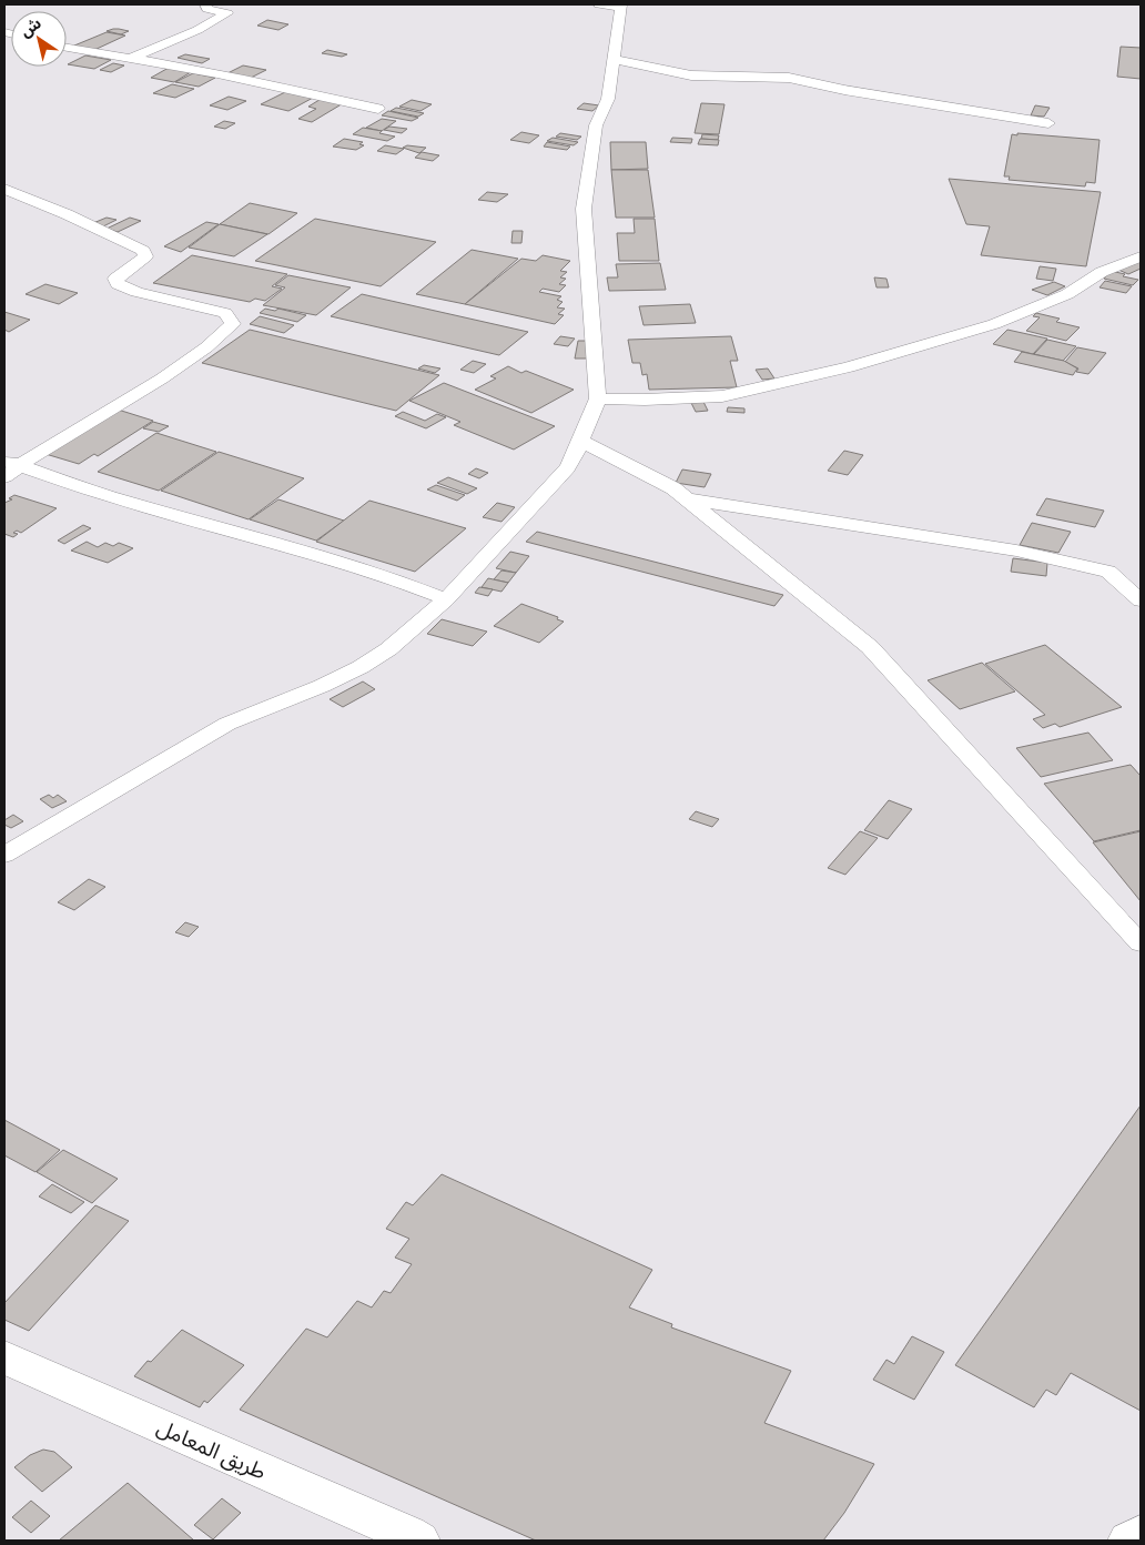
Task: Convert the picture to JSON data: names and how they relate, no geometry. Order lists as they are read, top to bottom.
{
  "streets": {
    "main road": ["طريق المعامل"]
  },
  "north": "top left"
}
